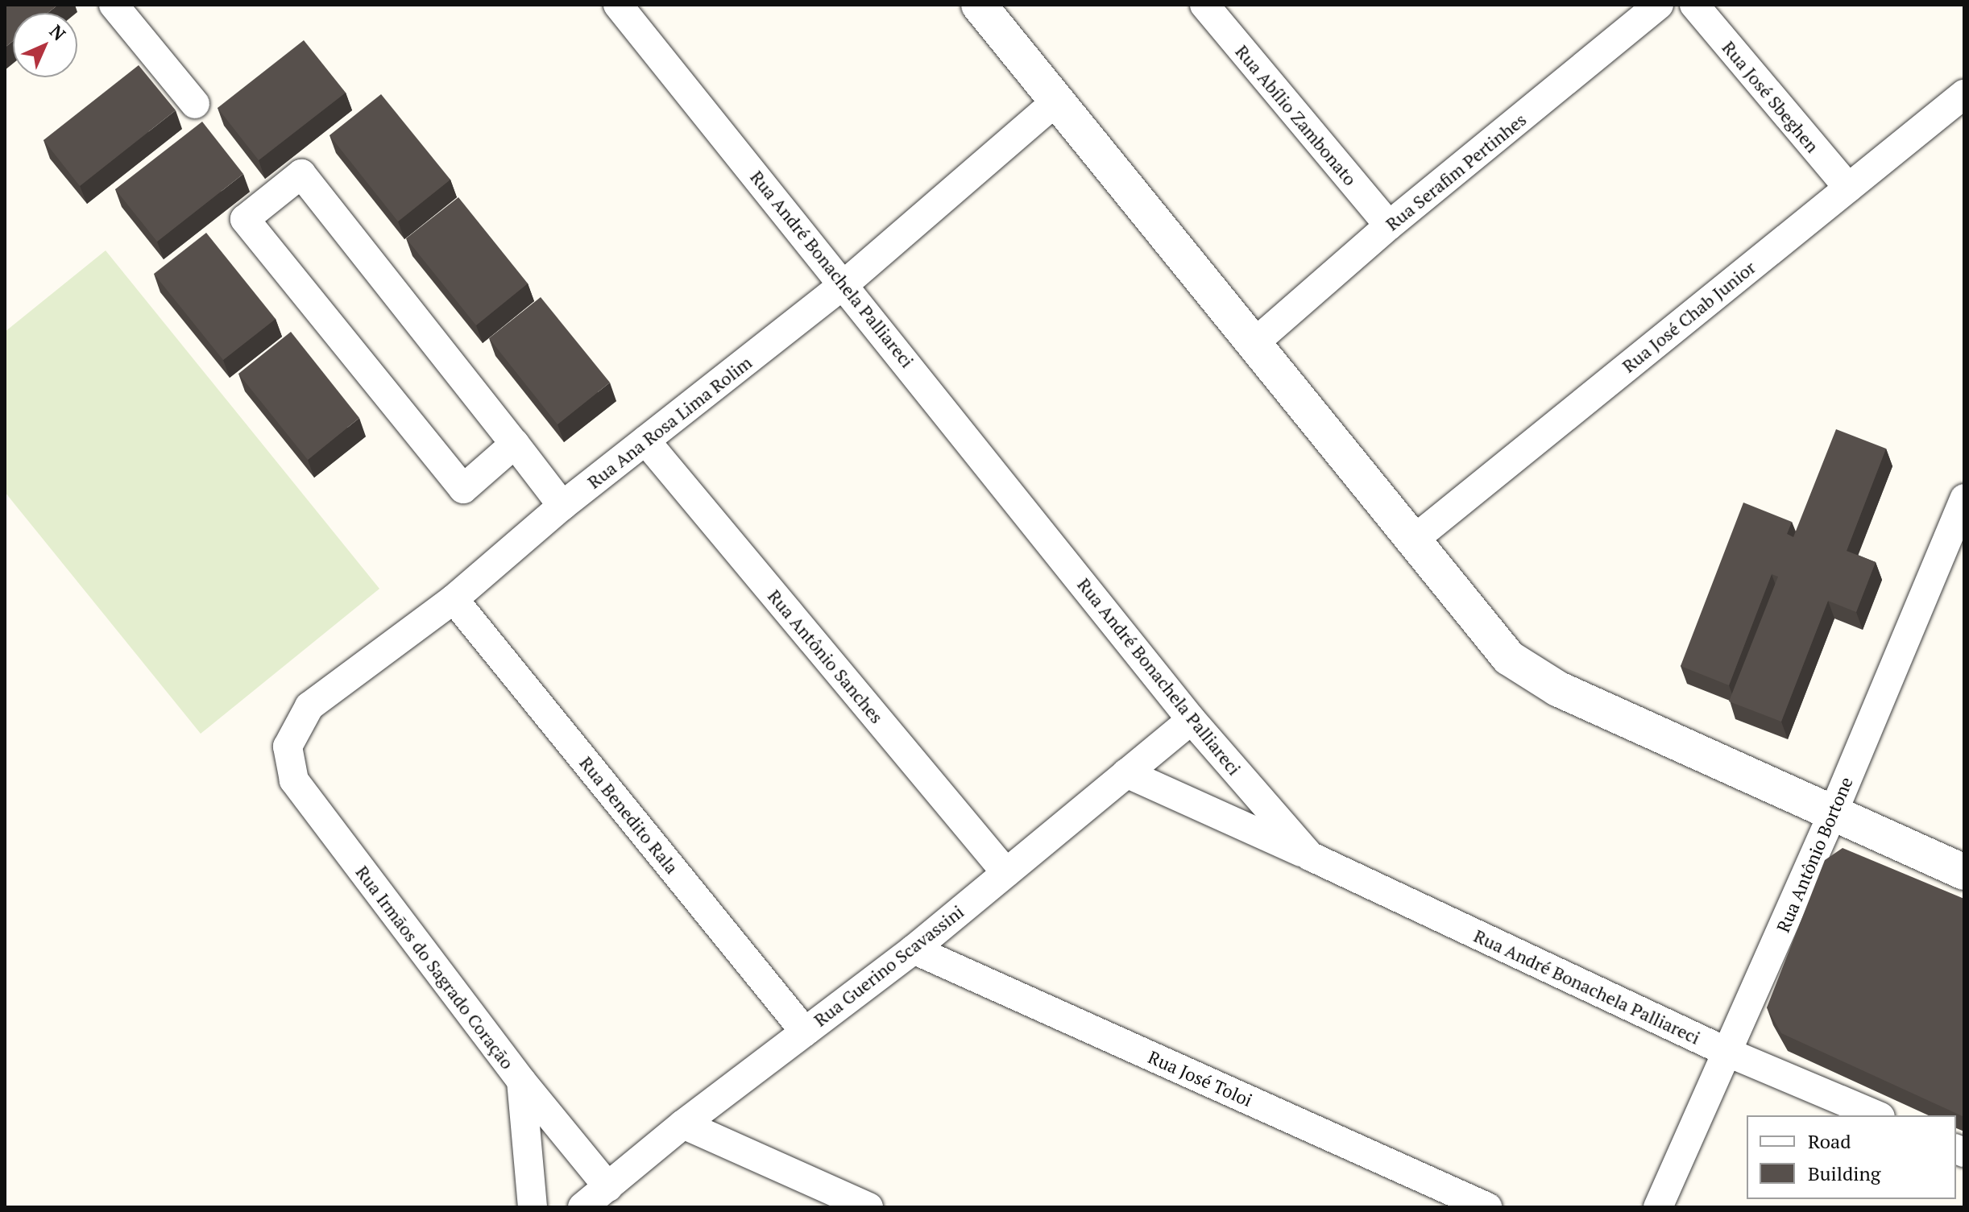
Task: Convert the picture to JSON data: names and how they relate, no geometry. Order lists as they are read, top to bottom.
{
  "streets": {
    "street": [
      "Rua José Sbeghen",
      "Rua Abílio Zambonato",
      "Rua Serafim Pertinhes",
      "Rua André Bonachela Palliareci",
      "Rua José Chab Junior",
      "Rua Ana Rosa Lima Rolim",
      "Rua Antônio Sanches",
      "Rua Benedito Rala",
      "Rua Antônio Bortone",
      "Rua Guerino Scavassini",
      "Rua Irmãos do Sagrado Coração",
      "Rua José Toloi"
    ]
  },
  "crossings": [
    ["Rua José Sbeghen", "Rua José Chab Junior"],
    ["Rua Abílio Zambonato", "Rua Serafim Pertinhes"],
    ["Rua André Bonachela Palliareci", "Rua Ana Rosa Lima Rolim"],
    ["Rua André Bonachela Palliareci", "Rua Antônio Bortone"],
    ["Rua André Bonachela Palliareci", "Rua Guerino Scavassini"],
    ["Rua Ana Rosa Lima Rolim", "Rua Antônio Sanches"],
    ["Rua Ana Rosa Lima Rolim", "Rua Benedito Rala"],
    ["Rua Ana Rosa Lima Rolim", "Rua Irmãos do Sagrado Coração"],
    ["Rua Antônio Sanches", "Rua Guerino Scavassini"],
    ["Rua Benedito Rala", "Rua Guerino Scavassini"],
    ["Rua Guerino Scavassini", "Rua José Toloi"]
  ],
  "legend": ["Road", "Building"],
  "north": "top right"
}
